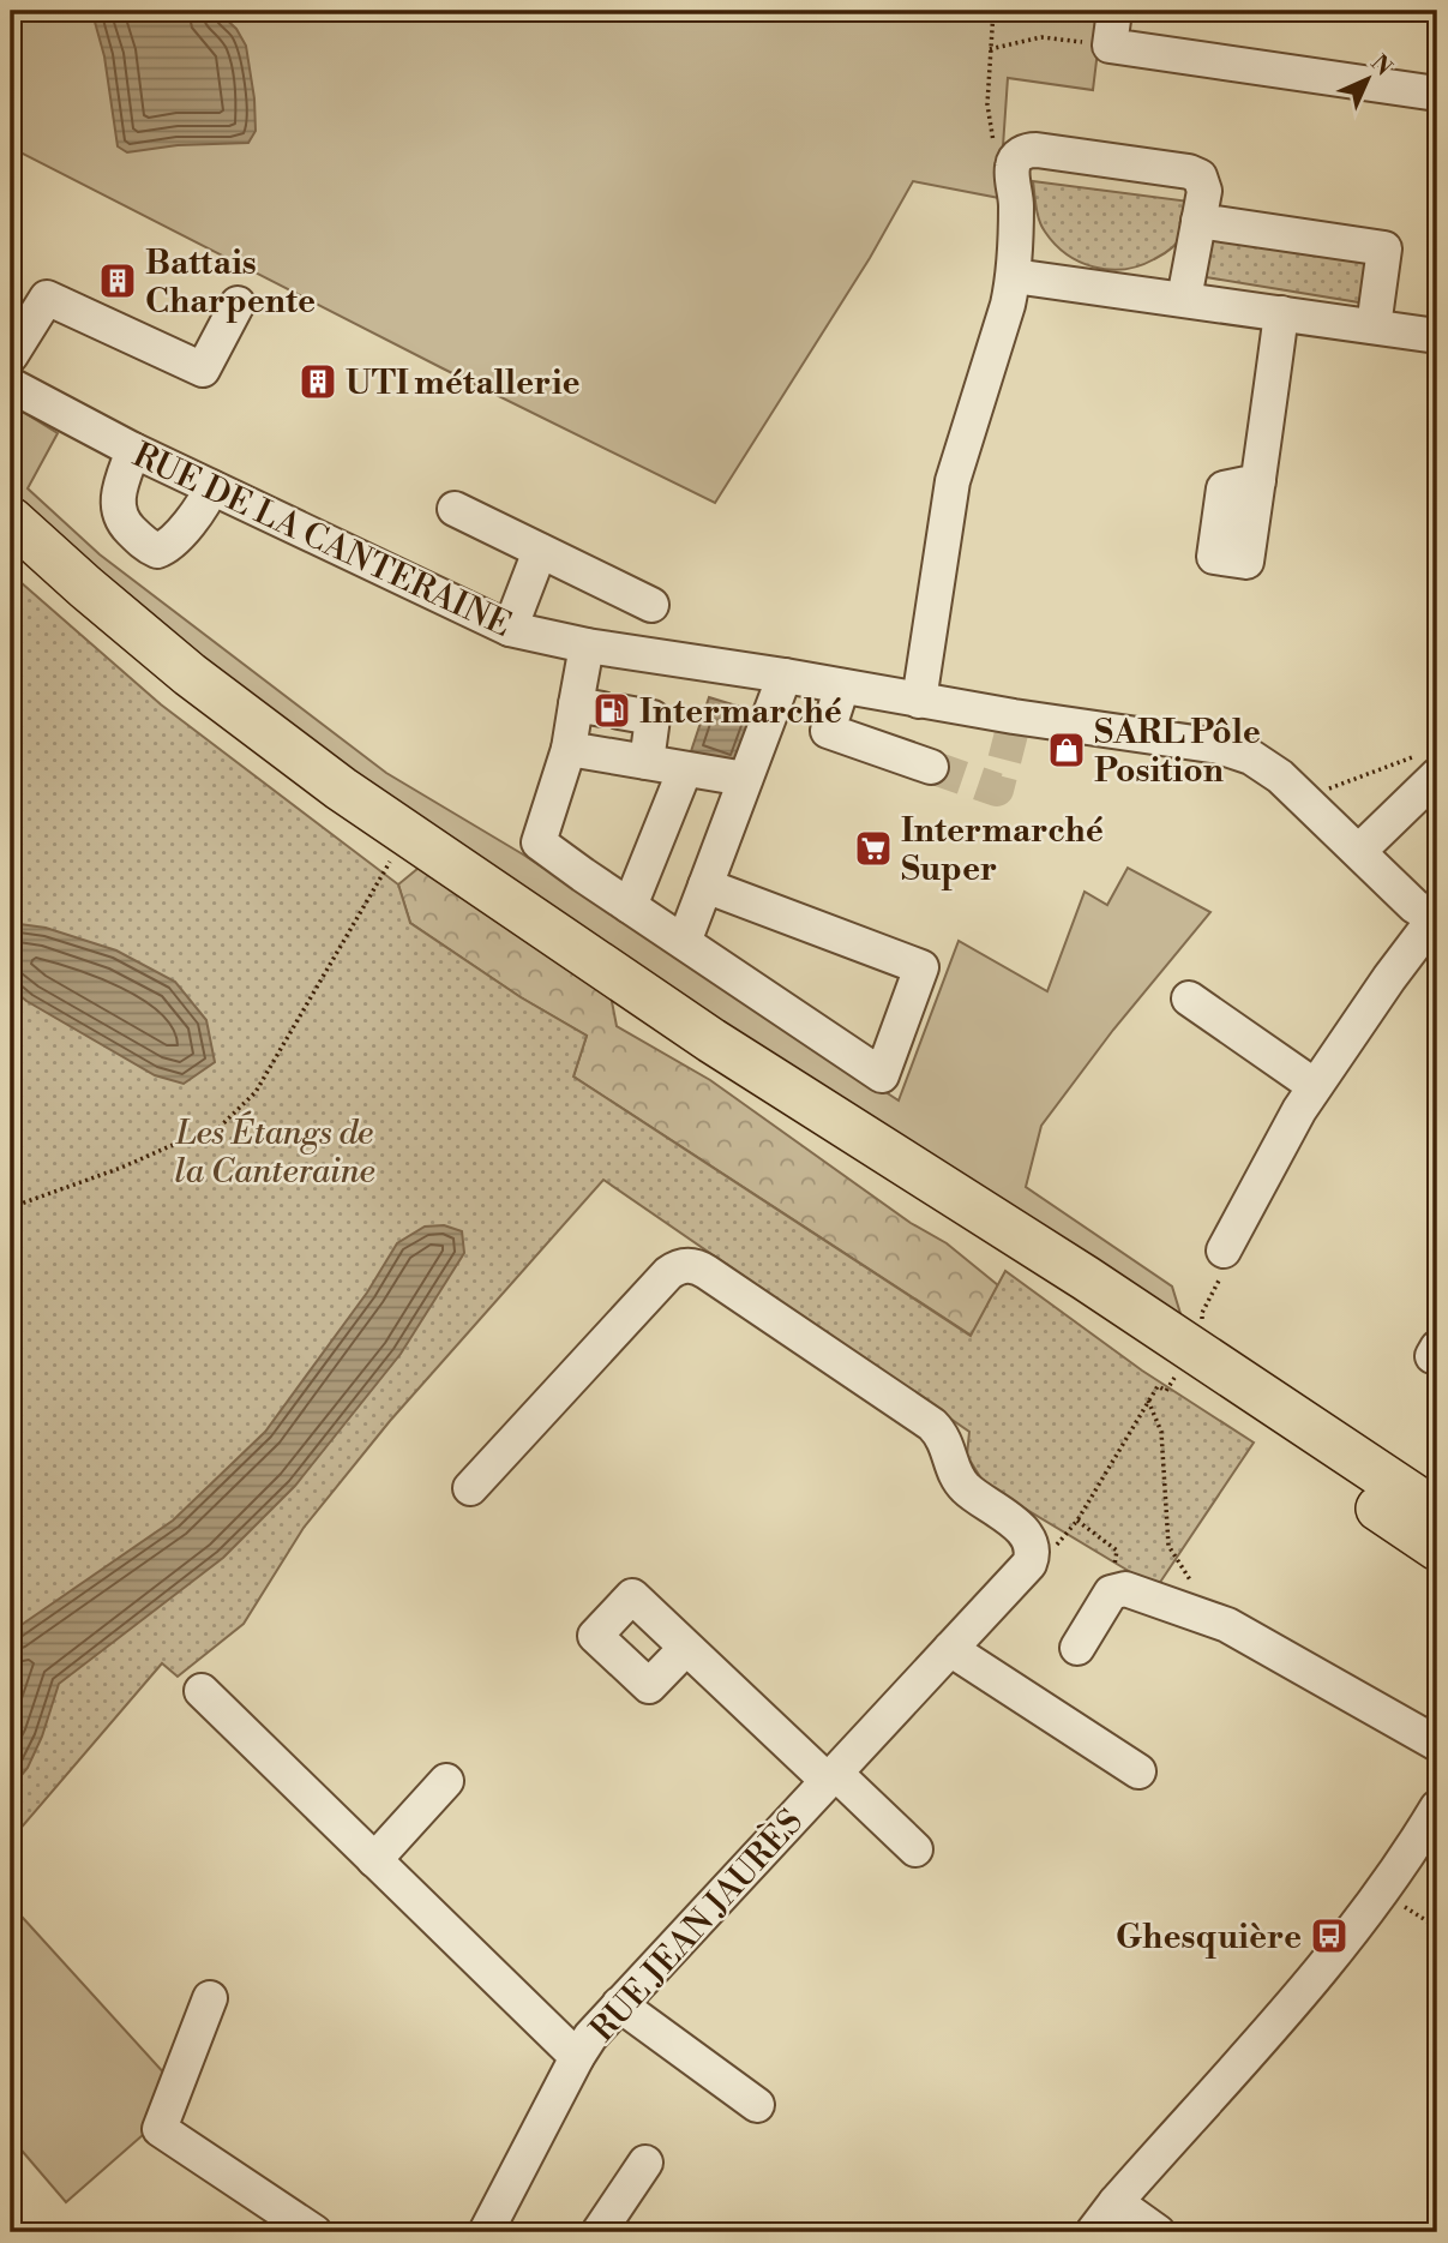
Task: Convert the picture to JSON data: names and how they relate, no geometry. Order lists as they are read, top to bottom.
{
  "streets": {
    "street": ["RUE DE LA CANTERAINE", "RUE JEAN JAURÈS"]
  },
  "parks": ["Les Étangs de la Canteraine"],
  "places": {
    "building": ["Battais Charpente", "UTI métallerie"],
    "fuel station": ["Intermarché"],
    "shop": ["SARL Pôle Position"],
    "supermarket": ["Intermarché Super"],
    "bus stop": ["Ghesquière"]
  },
  "north": "top right"
}
